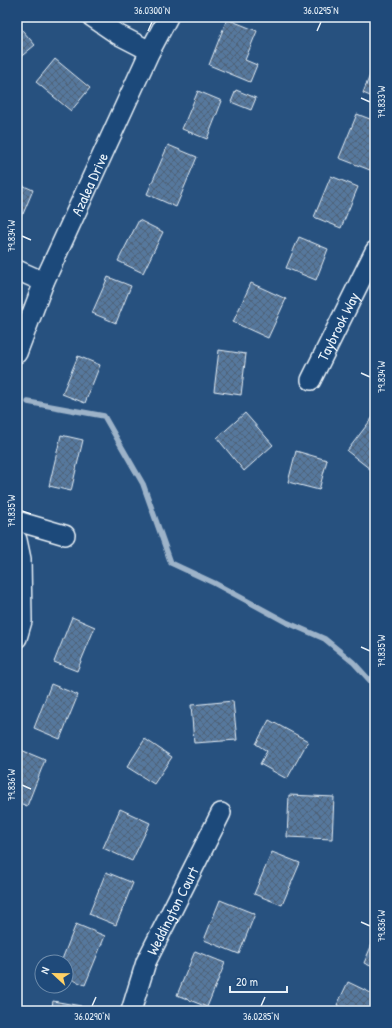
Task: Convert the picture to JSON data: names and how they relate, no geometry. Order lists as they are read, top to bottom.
{
  "streets": {
    "street": ["Azalea Drive", "Taybrook Way", "Weddington Court"]
  },
  "scale_bar": "20 m",
  "north": "left",
  "coordinates": [
    "36.0300°N",
    "36.0295°N",
    "79.833°W",
    "79.834°W",
    "79.835°W",
    "79.836°W",
    "36.0290°N",
    "36.0285°N"
  ]
}
